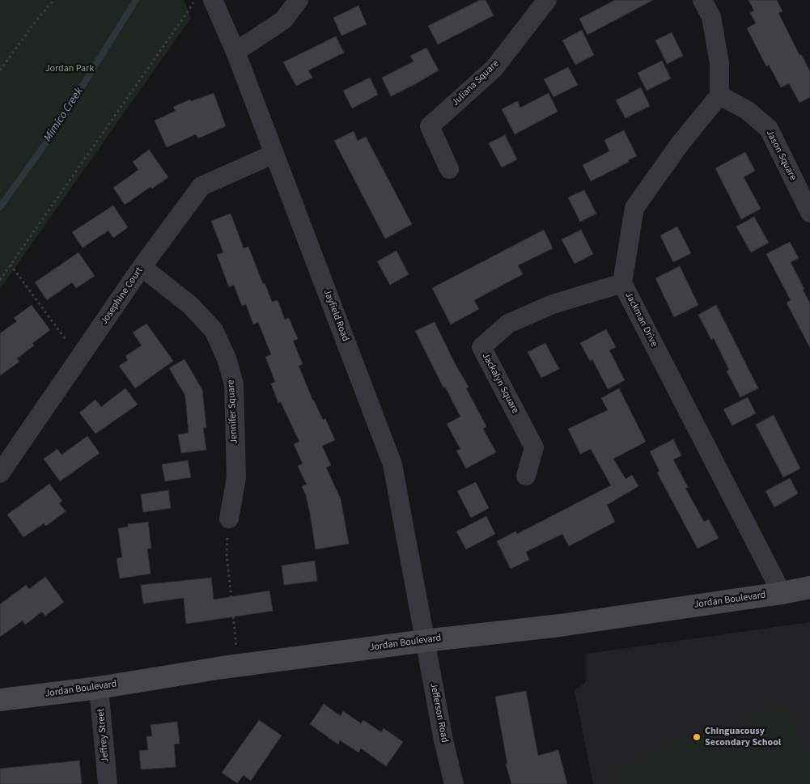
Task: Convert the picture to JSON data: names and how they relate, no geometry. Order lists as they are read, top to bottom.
{
  "streets": {
    "street": [
      "Juliana Square",
      "Jason Square",
      "Josephine Court",
      "Jayfield Road",
      "Jackman Drive",
      "Jackalyn Square",
      "Jennifer Square",
      "Jordan Boulevard",
      "Jefferson Road",
      "Jeffrey Street"
    ]
  },
  "crossings": [
    ["Jason Square", "Jackman Drive"],
    ["Josephine Court", "Jayfield Road"],
    ["Josephine Court", "Jennifer Square"],
    ["Jayfield Road", "Jordan Boulevard"],
    ["Jayfield Road", "Jefferson Road"],
    ["Jackman Drive", "Jackalyn Square"],
    ["Jackman Drive", "Jordan Boulevard"],
    ["Jordan Boulevard", "Jefferson Road"],
    ["Jordan Boulevard", "Jeffrey Street"]
  ],
  "water": ["Mimico Creek"],
  "parks": ["Jordan Park"],
  "places": ["Chinguacousy Secondary School"]
}
